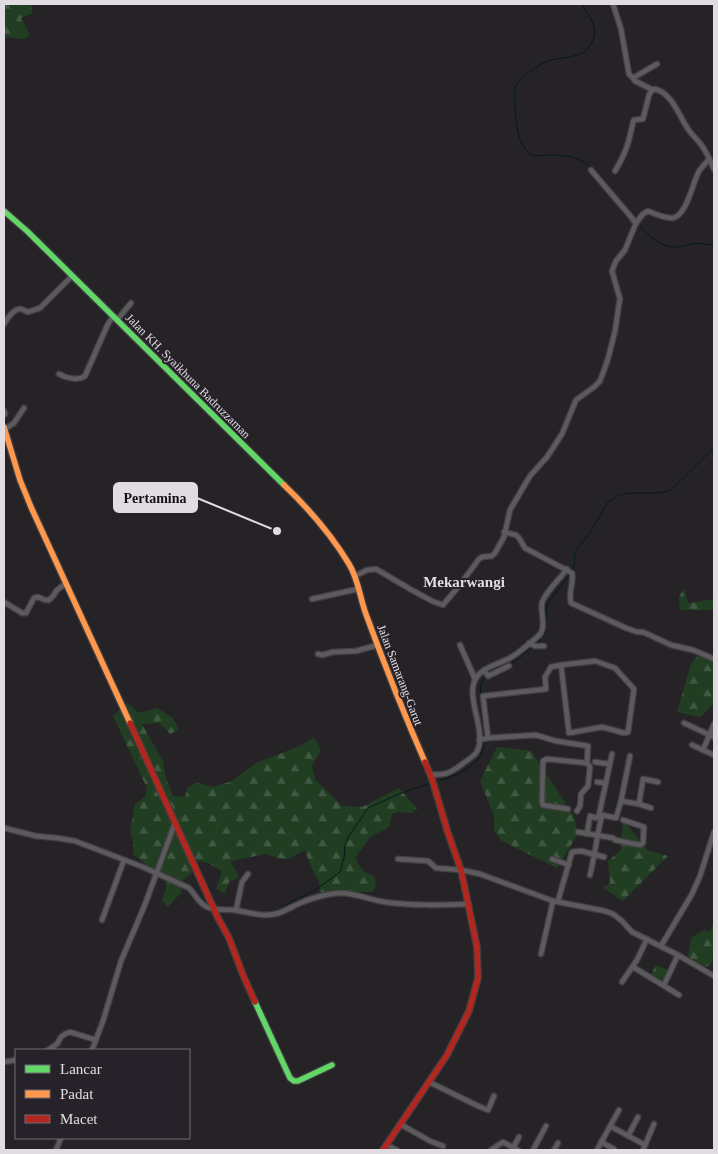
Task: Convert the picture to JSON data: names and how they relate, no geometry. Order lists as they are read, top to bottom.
{
  "streets": {
    "main road": ["Jalan KH. Syaikhuna Badruzzaman", "Jalan Samarang-Garut"]
  },
  "crossings": [
    ["Jalan KH. Syaikhuna Badruzzaman", "Jalan Samarang-Garut"]
  ],
  "districts": ["Mekarwangi"],
  "places": ["Pertamina"],
  "legend": ["Lancar", "Padat", "Macet"]
}
